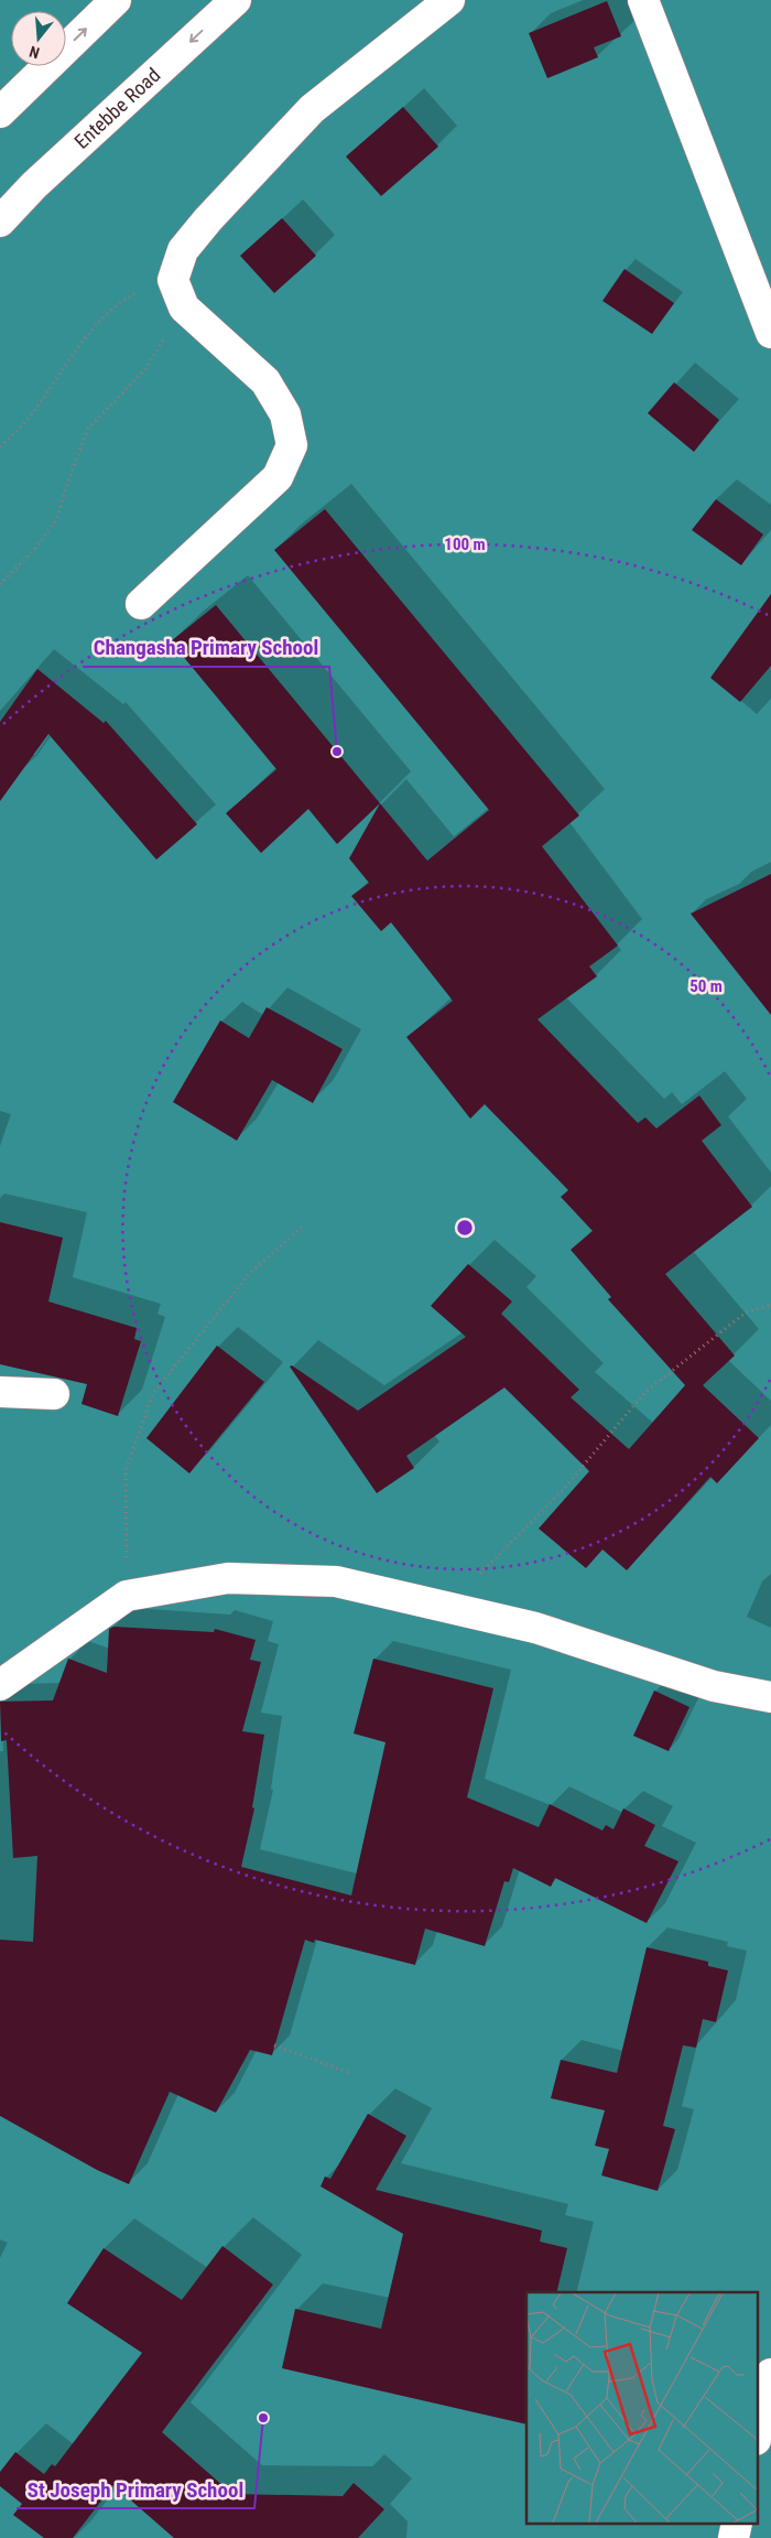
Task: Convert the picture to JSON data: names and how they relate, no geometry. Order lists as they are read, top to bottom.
{
  "streets": {
    "main road": ["Entebbe Road"]
  },
  "places": ["Changasha Primary School", "St Joseph Primary School"],
  "north": "bottom",
  "rings": ["100 m", "50 m"]
}
